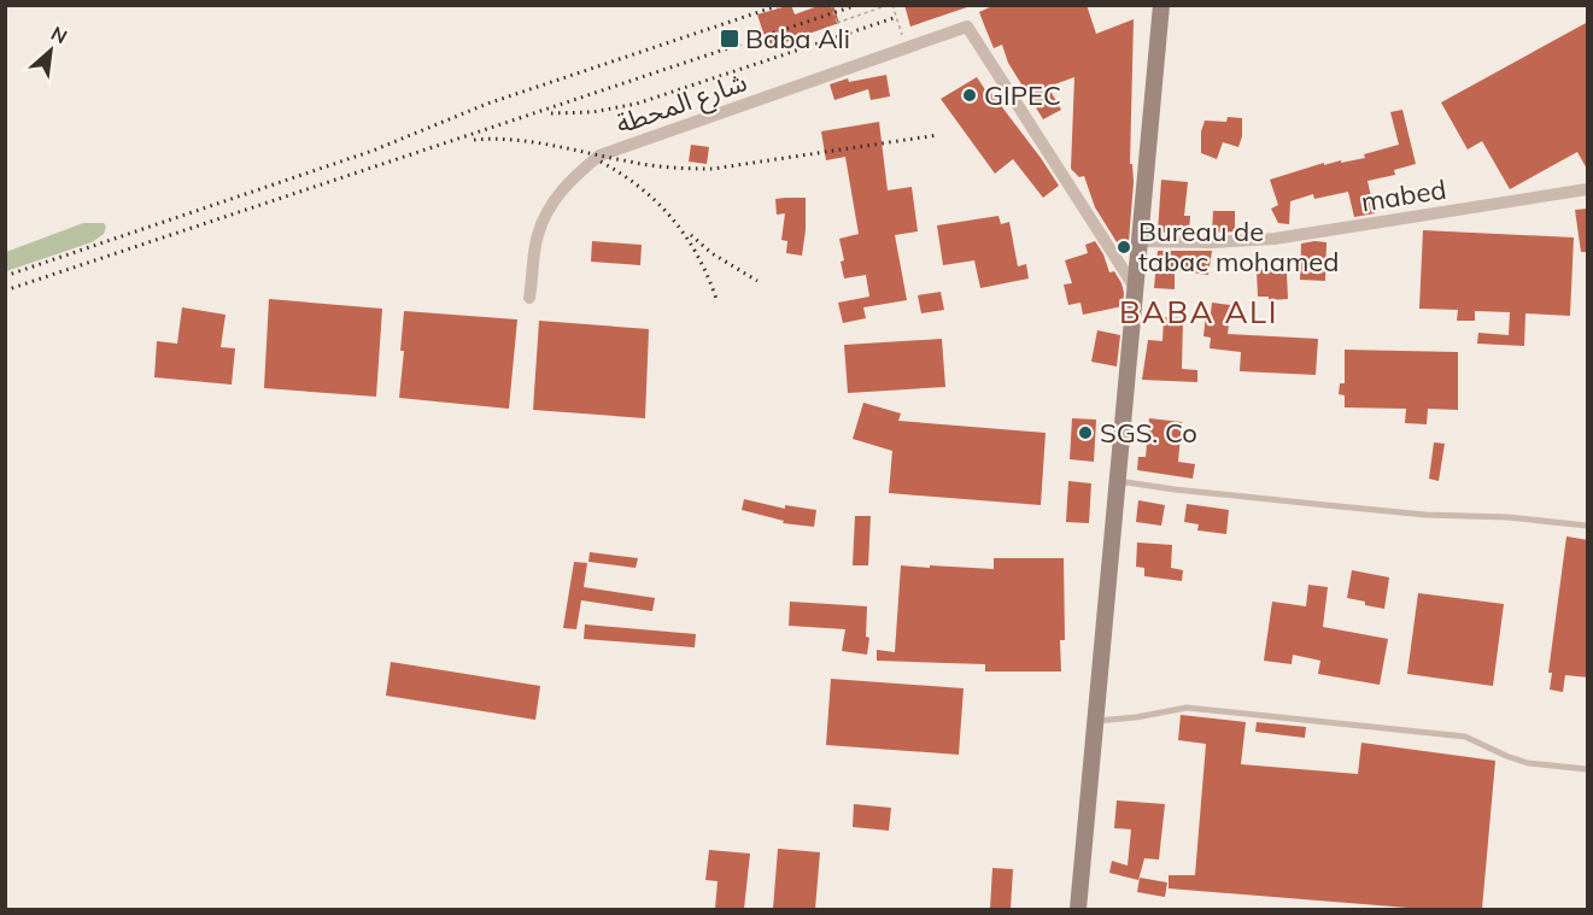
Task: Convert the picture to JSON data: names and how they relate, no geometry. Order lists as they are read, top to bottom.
{
  "streets": {
    "street": ["شارع المحطة", "mabed"]
  },
  "districts": ["BABA ALI"],
  "places": {
    "transit": ["Baba Ali"],
    "other": ["GIPEC", "Bureau de tabac mohamed", "SGS. Co"]
  },
  "north": "top right"
}
